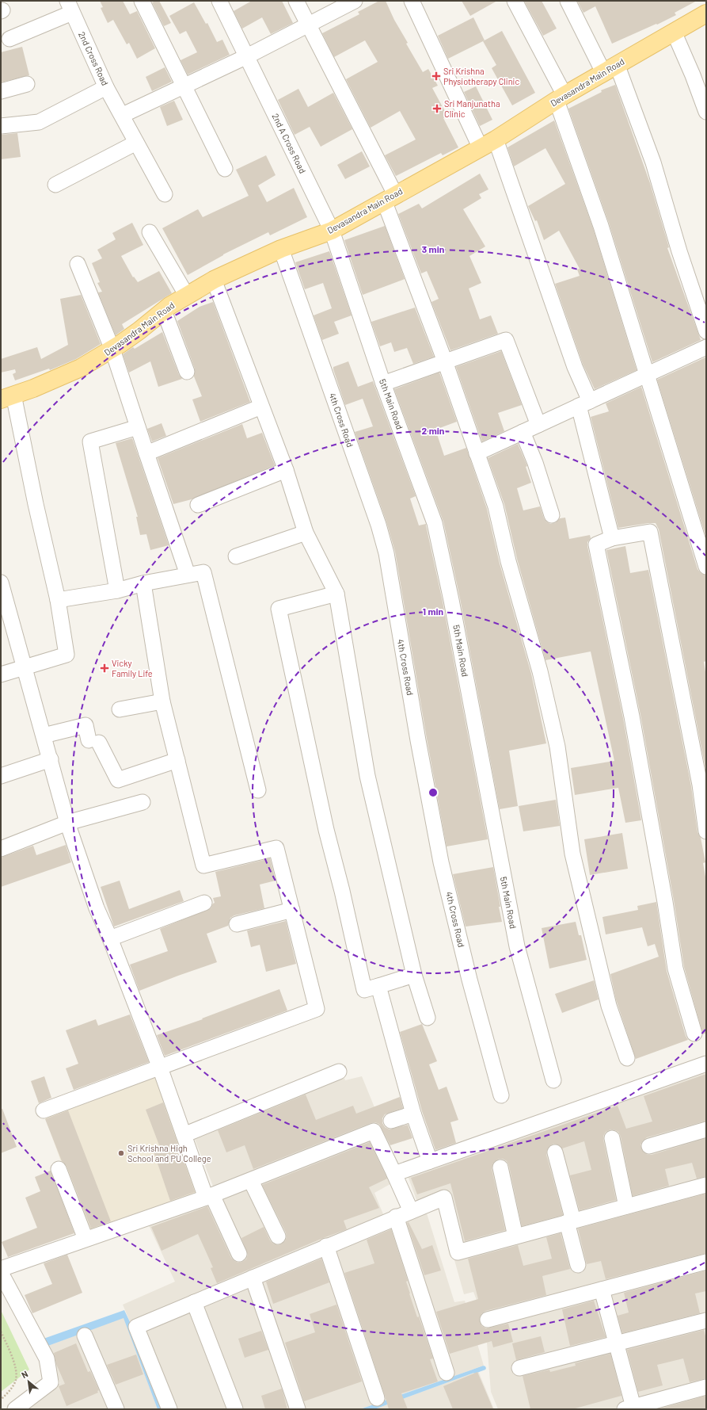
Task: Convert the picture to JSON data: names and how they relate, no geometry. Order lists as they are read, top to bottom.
{
  "streets": {
    "main road": ["Devasandra Main Road"],
    "street": [
      "2nd Cross Road",
      "2nd A Cross Road",
      "5th Main Road",
      "4th Cross Road"
    ]
  },
  "crossings": [
    ["Devasandra Main Road", "2nd A Cross Road"],
    ["Devasandra Main Road", "5th Main Road"],
    ["Devasandra Main Road", "4th Cross Road"],
    ["2nd A Cross Road", "5th Main Road"]
  ],
  "places": {
    "health": ["Sri Krishna Physiotherapy Clinic", "Sri Manjunatha Clinic", "Vicky Family Life"],
    "other": ["Sri Krishna High School and PU College"]
  },
  "north": "top left",
  "rings": ["3 min", "2 min", "1 min"]
}
